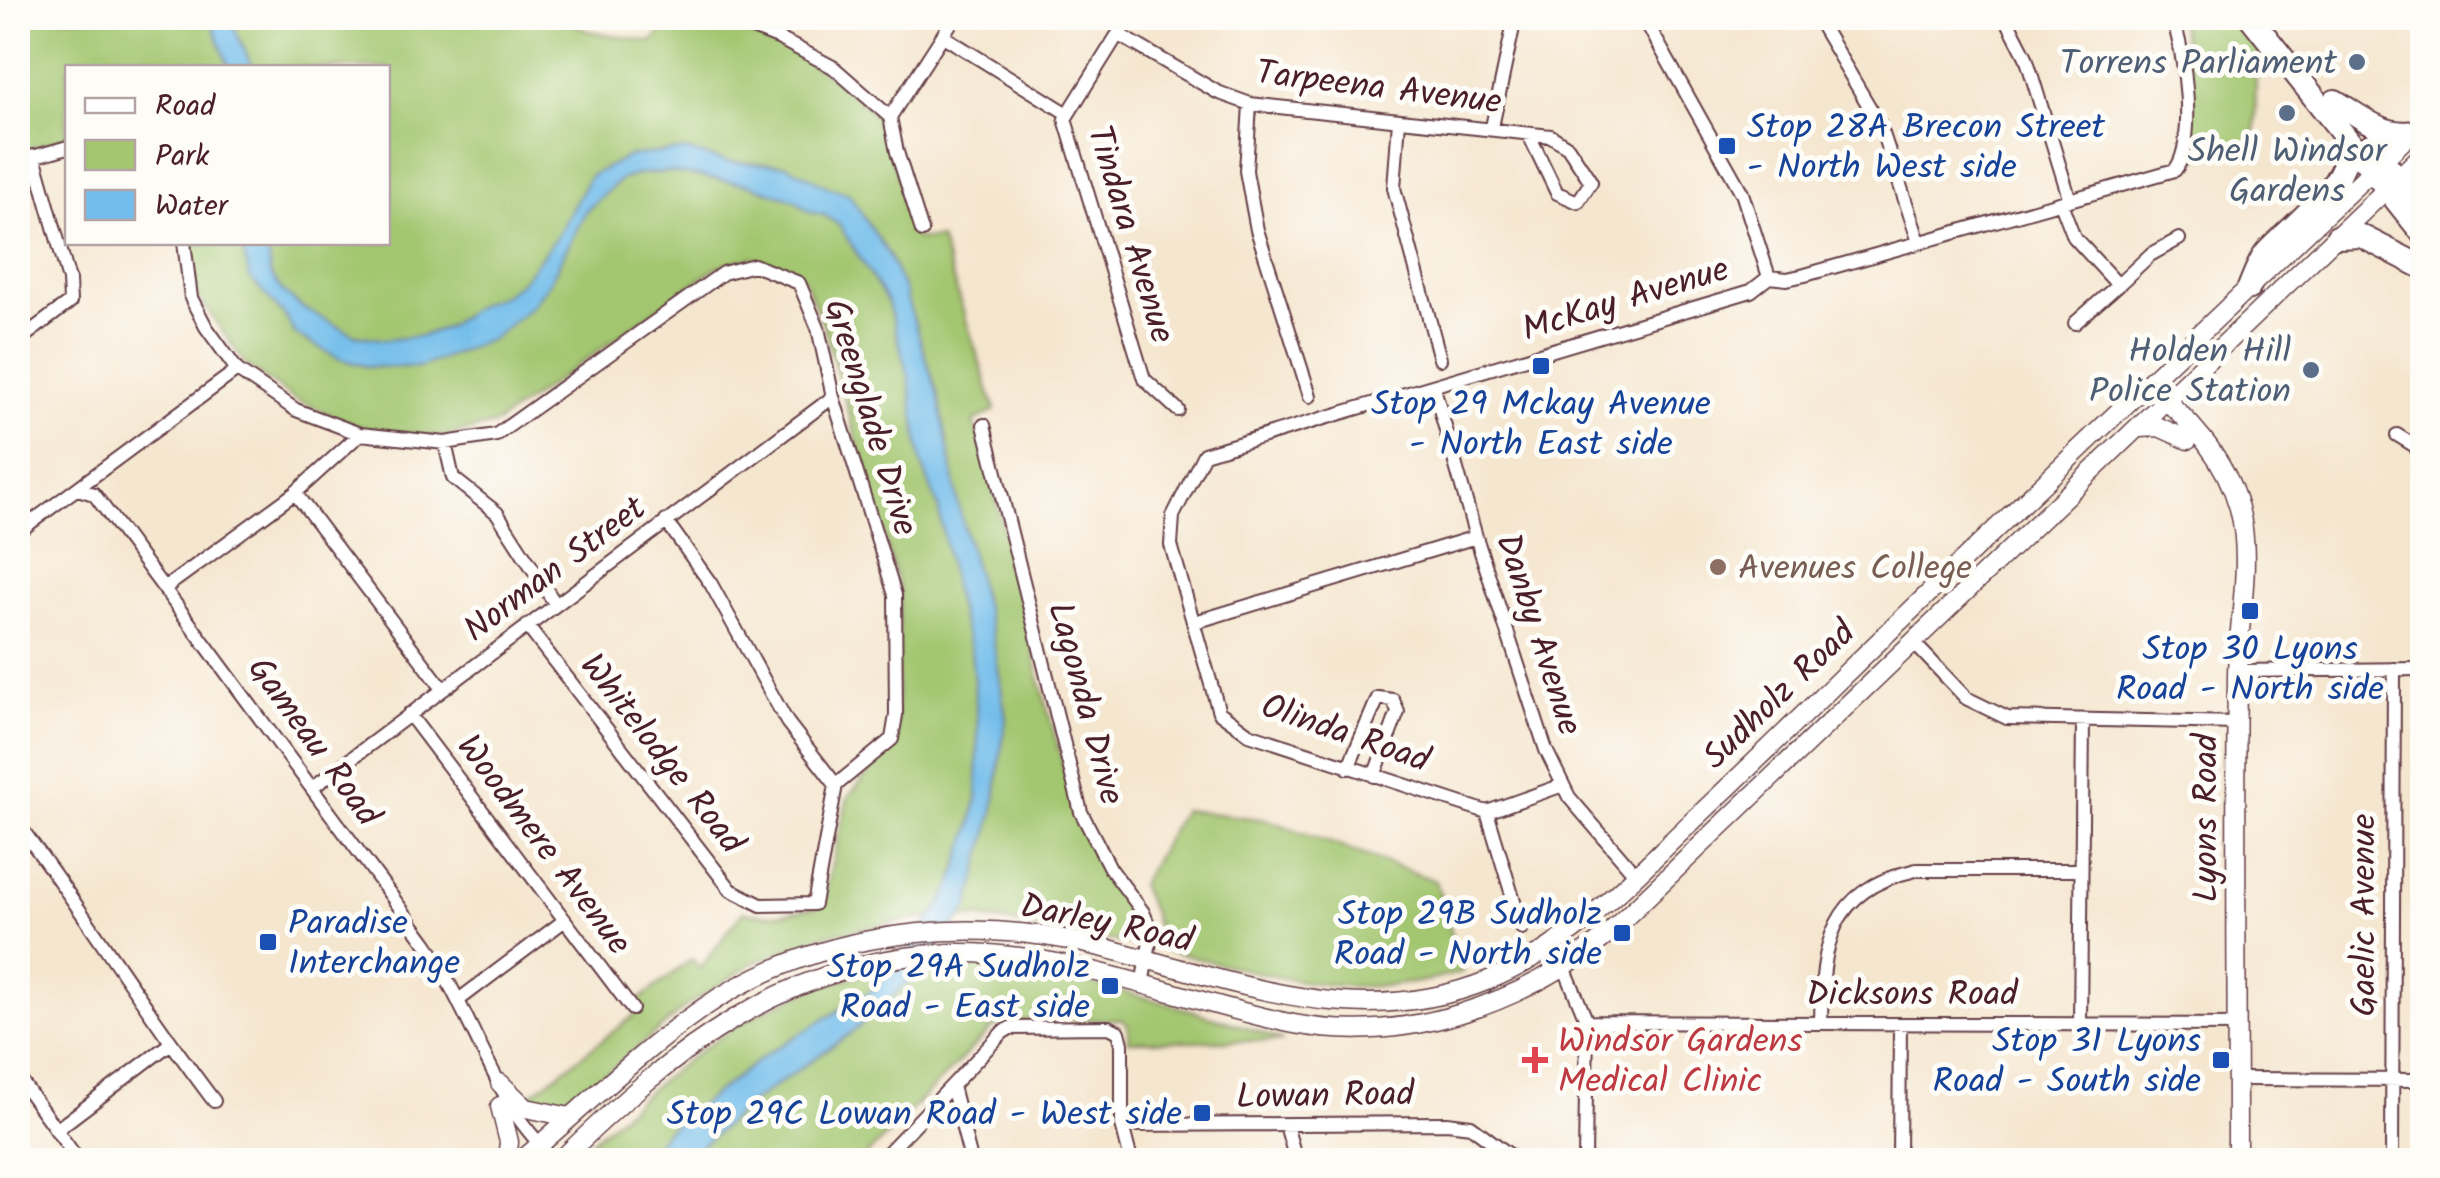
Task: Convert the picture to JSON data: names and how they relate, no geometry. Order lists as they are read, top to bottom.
{
  "streets": {
    "main road": ["Sudholz Road", "Lyons Road", "Darley Road"],
    "street": [
      "Tarpeena Avenue",
      "Tindara Avenue",
      "McKay Avenue",
      "Greenglade Drive",
      "Norman Street",
      "Danby Avenue",
      "Lagonda Drive",
      "Olinda Road",
      "Gameau Road",
      "Whitelodge Road",
      "Woodmere Avenue",
      "Gaelic Avenue",
      "Dicksons Road",
      "Lowan Road"
    ]
  },
  "crossings": [
    ["Tarpeena Avenue", "Tindara Avenue"],
    ["McKay Avenue", "Danby Avenue"],
    ["McKay Avenue", "Olinda Road"],
    ["Greenglade Drive", "Norman Street"],
    ["Greenglade Drive", "Whitelodge Road"],
    ["Norman Street", "Gameau Road"],
    ["Norman Street", "Whitelodge Road"],
    ["Norman Street", "Woodmere Avenue"],
    ["Danby Avenue", "Sudholz Road"],
    ["Sudholz Road", "Lyons Road"],
    ["Sudholz Road", "Darley Road"],
    ["Lagonda Drive", "Darley Road"],
    ["Gameau Road", "Darley Road"],
    ["Lyons Road", "Dicksons Road"]
  ],
  "places": {
    "other": [
      "Torrens Parliament",
      "Shell Windsor Gardens",
      "Holden Hill Police Station",
      "Avenues College"
    ],
    "transit": [
      "Stop 28A Brecon Street - North West side",
      "Stop 29 Mckay Avenue - North East side",
      "Stop 30 Lyons Road - North side",
      "Stop 29B Sudholz Road - North side",
      "Paradise Interchange",
      "Stop 29A Sudholz Road - East side",
      "Stop 31 Lyons Road - South side",
      "Stop 29C Lowan Road - West side"
    ],
    "health": ["Windsor Gardens Medical Clinic"]
  },
  "legend": ["Road", "Park", "Water"]
}
